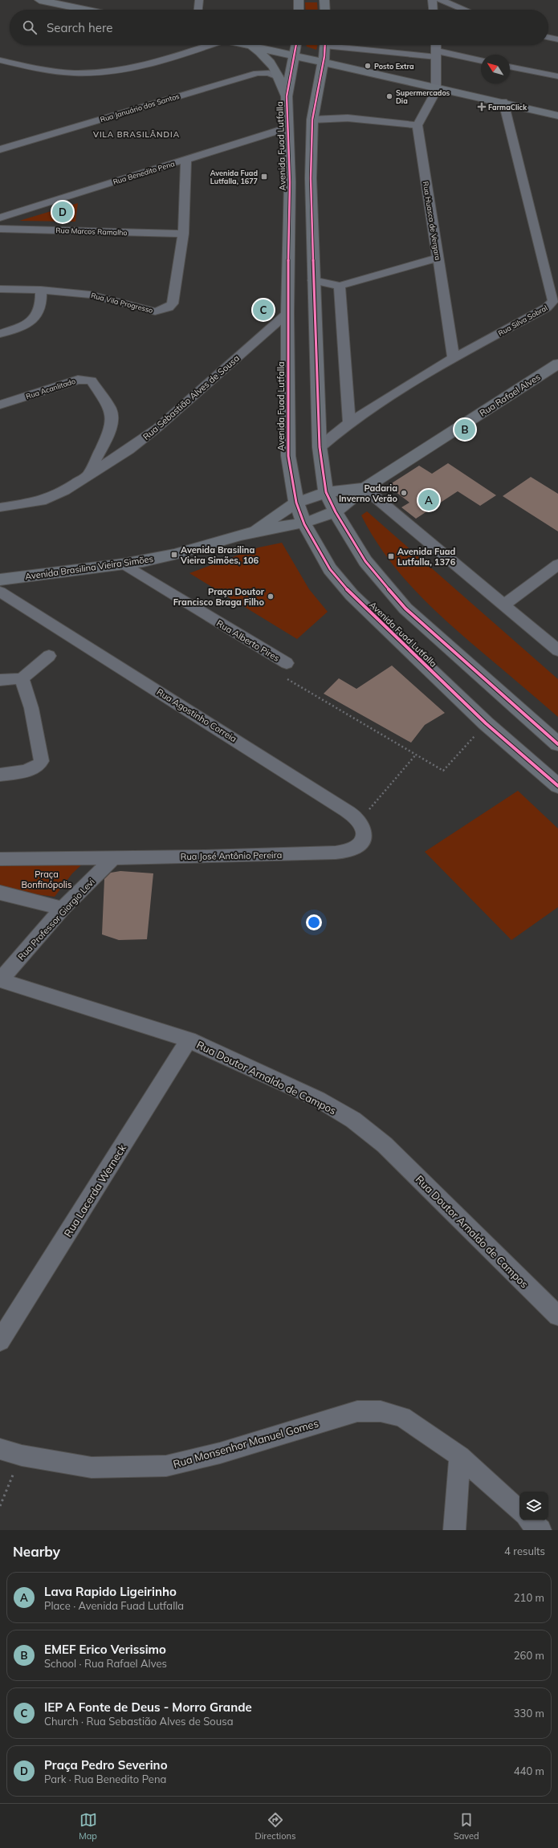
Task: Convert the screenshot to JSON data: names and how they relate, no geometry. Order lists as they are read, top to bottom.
{
  "streets": {
    "main road": ["Avenida Fuad Lutfalla", "Rua Rafael Alves", "Avenida Brasilina Vieira Simões"],
    "street": [
      "Rua Januário dos Santos",
      "Rua Benedito Pena",
      "Rua Huasca de Vergara",
      "Rua Marcos Ramalho",
      "Rua Vila Progresso",
      "Rua Silva Sobral",
      "Rua Acanlitado",
      "Rua Sebastião Alves de Sousa",
      "Rua Alberto Pires",
      "Rua Agostinho Correia",
      "Rua José Antônio Pereira",
      "Rua Professor Giorgio Levi",
      "Rua Doutor Arnaldo de Campos",
      "Rua Lacerda Werneck",
      "Rua Monsenhor Manuel Gomes"
    ]
  },
  "crossings": [
    ["Avenida Fuad Lutfalla", "Rua Benedito Pena"],
    ["Avenida Fuad Lutfalla", "Rua Sebastião Alves de Sousa"],
    ["Avenida Fuad Lutfalla", "Avenida Brasilina Vieira Simões"],
    ["Avenida Fuad Lutfalla", "Rua Alberto Pires"],
    ["Rua Benedito Pena", "Rua Vila Progresso"],
    ["Rua Huasca de Vergara", "Rua Silva Sobral"],
    ["Rua Marcos Ramalho", "Rua Vila Progresso"],
    ["Rua Acanlitado", "Rua Sebastião Alves de Sousa"],
    ["Rua Rafael Alves", "Avenida Brasilina Vieira Simões"],
    ["Avenida Brasilina Vieira Simões", "Rua Alberto Pires"],
    ["Rua Agostinho Correia", "Rua José Antônio Pereira"],
    ["Rua José Antônio Pereira", "Rua Professor Giorgio Levi"],
    ["Rua Professor Giorgio Levi", "Rua Doutor Arnaldo de Campos"],
    ["Rua Doutor Arnaldo de Campos", "Rua Lacerda Werneck"]
  ],
  "districts": ["VILA BRASILÂNDIA"],
  "parks": ["Praça Bonfinópolis"],
  "places": {
    "other": [
      "Posto Extra",
      "Supermercados Dia",
      "Padaria Inverno Verão",
      "Praça Doutor Francisco Braga Filho"
    ],
    "health": ["FarmaClick"],
    "transit": ["Avenida Fuad Lutfalla, 1677", "Avenida Brasilina Vieira Simões, 106", "Avenida Fuad Lutfalla, 1376"]
  },
  "north": "top left",
  "page": {
    "search": "Search here",
    "pins": [
      "D",
      "C",
      "B",
      "A"
    ],
    "heading": ["Nearby", "4 results"],
    "list": [
      {
        "mark": "A",
        "name": "Lava Rapido Ligeirinho",
        "note": "Place · Avenida Fuad Lutfalla",
        "value": "210 m"
      },
      {
        "mark": "B",
        "name": "EMEF Erico Verissimo",
        "note": "School · Rua Rafael Alves",
        "value": "260 m"
      },
      {
        "mark": "C",
        "name": "IEP A Fonte de Deus - Morro Grande",
        "note": "Church · Rua Sebastião Alves de Sousa",
        "value": "330 m"
      },
      {
        "mark": "D",
        "name": "Praça Pedro Severino",
        "note": "Park · Rua Benedito Pena",
        "value": "440 m"
      }
    ],
    "nav": ["Map", "Directions", "Saved"]
  }
}
